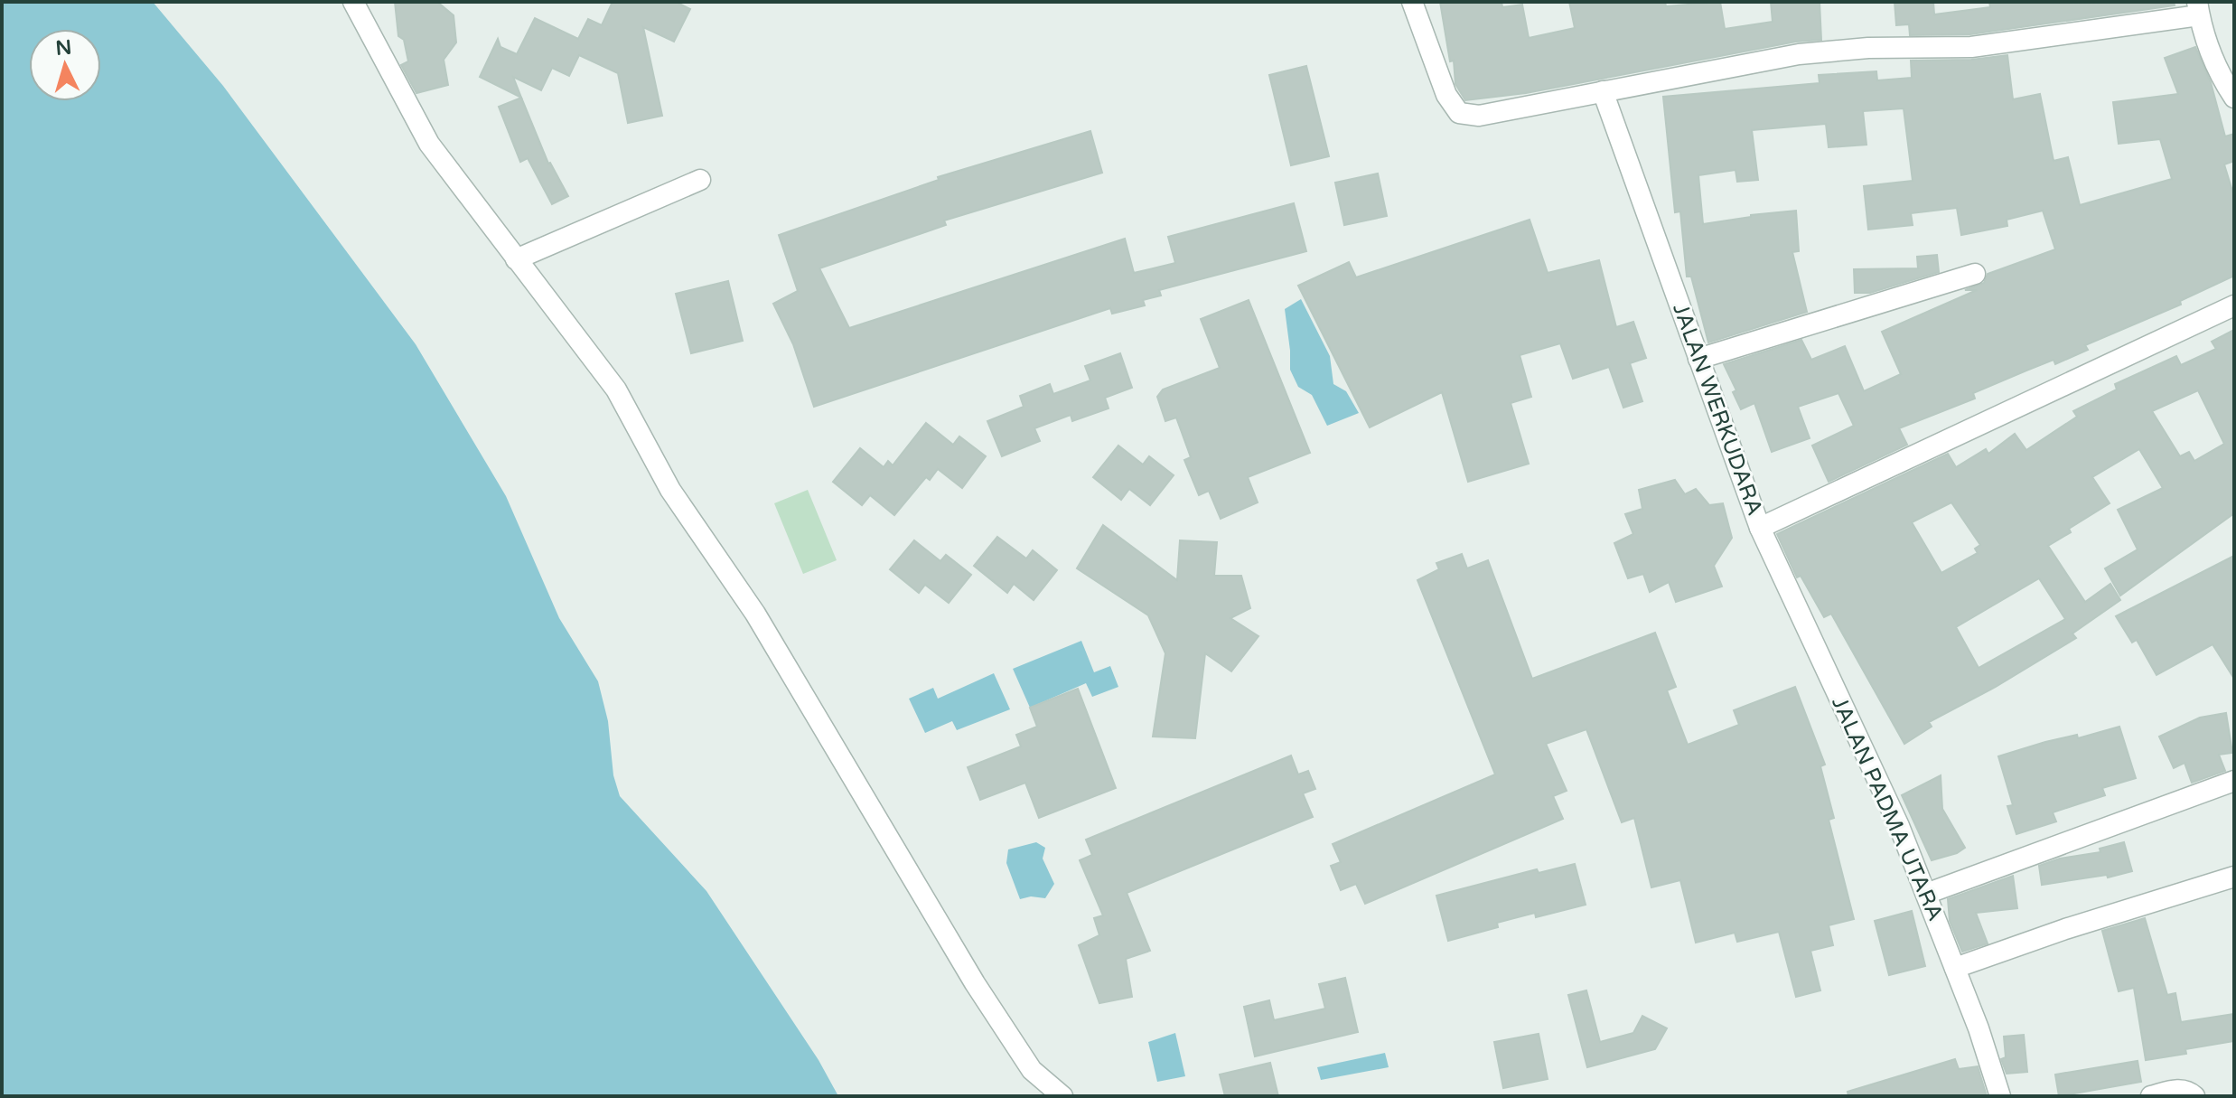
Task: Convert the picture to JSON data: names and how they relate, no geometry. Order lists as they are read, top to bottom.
{
  "streets": {
    "street": ["JALAN WERKUDARA", "JALAN PADMA UTARA"]
  },
  "crossings": [
    ["JALAN WERKUDARA", "JALAN PADMA UTARA"]
  ],
  "north": "top"
}
